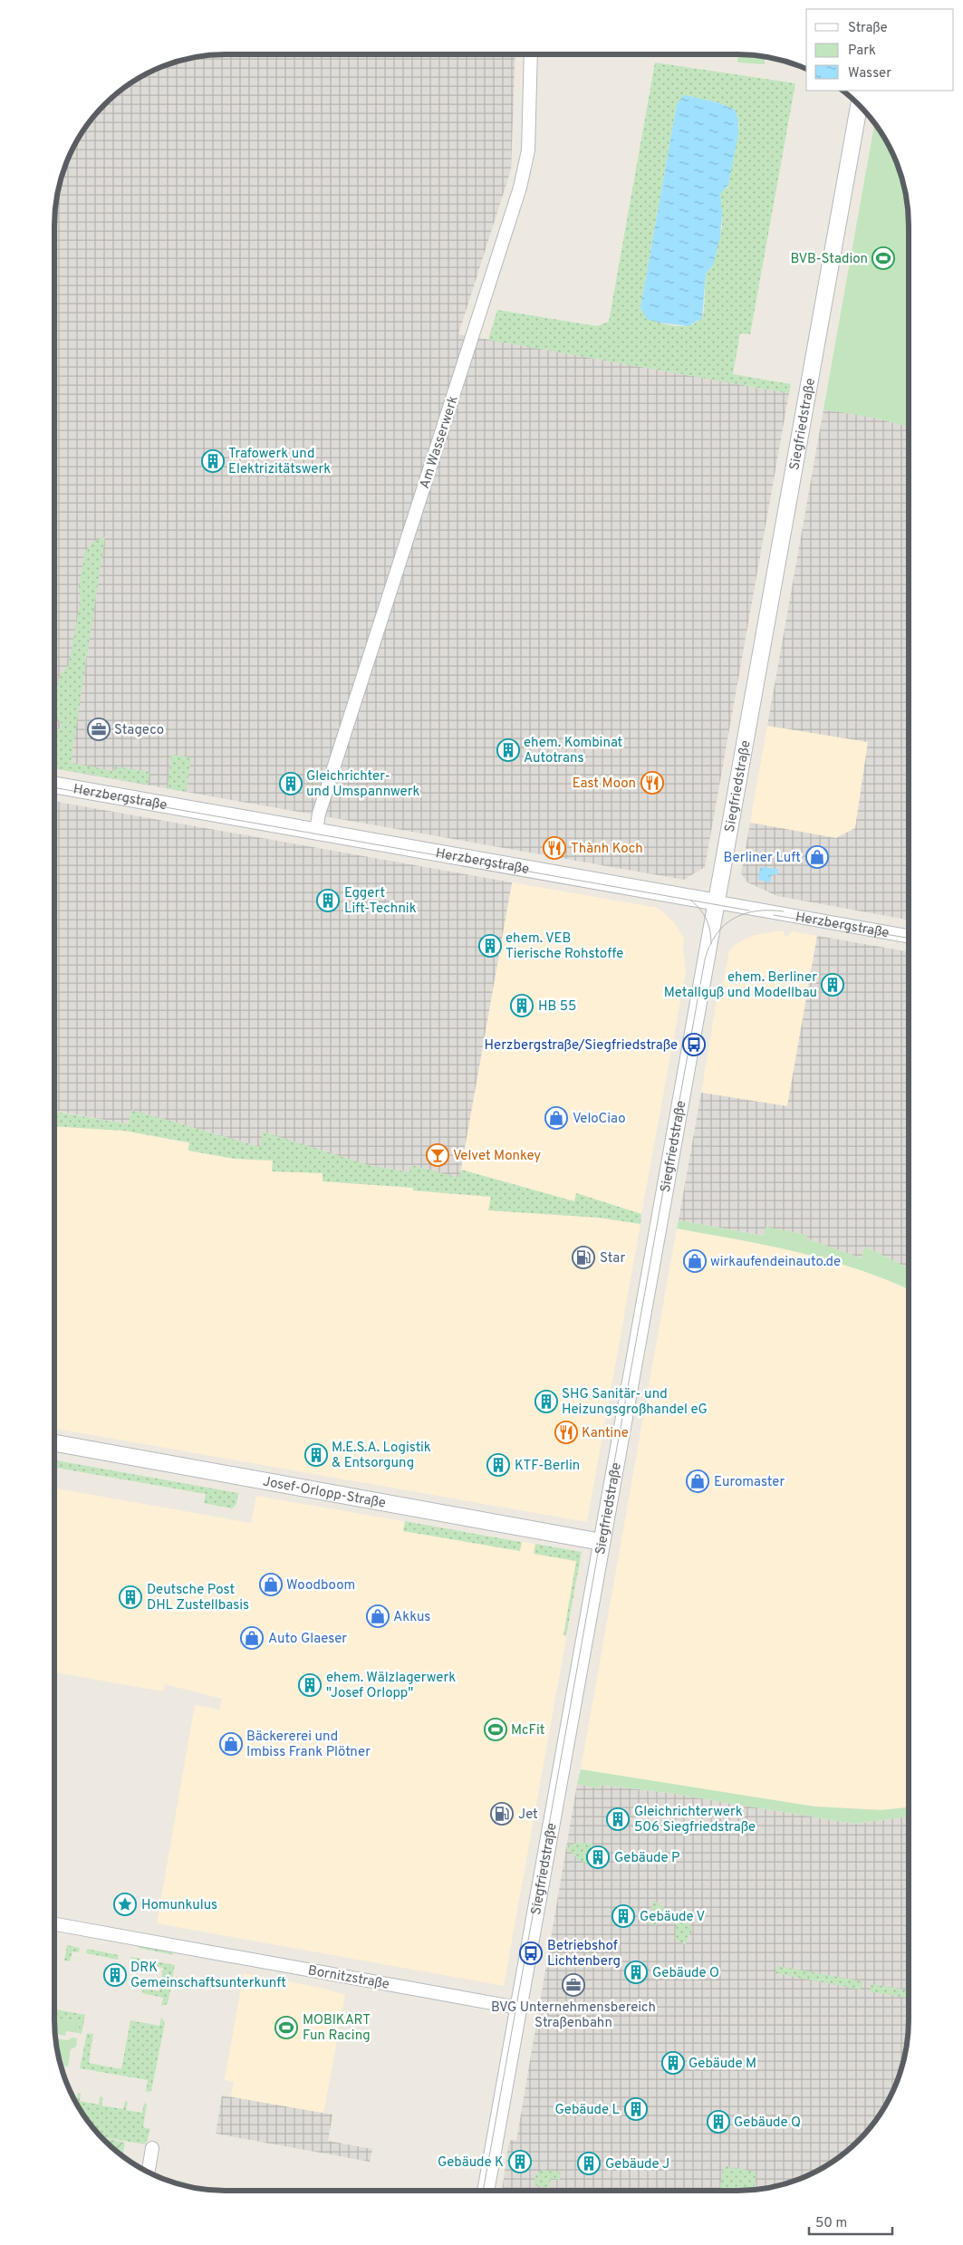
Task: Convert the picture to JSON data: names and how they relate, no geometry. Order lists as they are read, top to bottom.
{
  "streets": {
    "street": [
      "Siegfriedstraße",
      "Am Wasserwerk",
      "Herzbergstraße",
      "Josef-Orlopp-Straße",
      "Bornitzstraße"
    ]
  },
  "crossings": [
    ["Siegfriedstraße", "Herzbergstraße"],
    ["Siegfriedstraße", "Josef-Orlopp-Straße"],
    ["Siegfriedstraße", "Bornitzstraße"],
    ["Am Wasserwerk", "Herzbergstraße"]
  ],
  "places": {
    "sports": ["BVB-Stadion", "McFit", "MOBIKART Fun Racing"],
    "building": [
      "Trafowerk und Elektrizitätswerk",
      "ehem. Kombinat Autotrans",
      "Gleichrichter- und Umspannwerk",
      "Eggert Lift-Technik",
      "ehem. VEB Tierische Rohstoffe",
      "ehem. Berliner Metallguß und Modellbau",
      "HB 55",
      "SHG Sanitär- und Heizungsgroßhandel eG",
      "M.E.S.A. Logistik & Entsorgung",
      "KTF-Berlin",
      "Deutsche Post DHL Zustellbasis",
      "ehem. Wälzlagerwerk \"Josef Orlopp\"",
      "Gleichrichterwerk 506 Siegfriedstraße",
      "Gebäude P",
      "Gebäude V",
      "Gebäude O",
      "DRK Gemeinschaftsunterkunft",
      "Gebäude M",
      "Gebäude L",
      "Gebäude Q",
      "Gebäude K",
      "Gebäude J"
    ],
    "office": ["Stageco", "BVG Unternehmensbereich Straßenbahn"],
    "restaurant": ["East Moon", "Thành Koch", "Kantine"],
    "shop": [
      "Berliner Luft",
      "VeloCiao",
      "wirkaufendeinauto.de",
      "Euromaster",
      "Woodboom",
      "Akkus",
      "Auto Glaeser",
      "Bäckererei und Imbiss Frank Plötner"
    ],
    "bus stop": ["Herzbergstraße/Siegfriedstraße", "Betriebshof Lichtenberg"],
    "bar": ["Velvet Monkey"],
    "fuel station": ["Star", "Jet"],
    "place": ["Homunkulus"]
  },
  "legend": ["Straße", "Park", "Wasser"],
  "scale_bar": "50 m"
}
